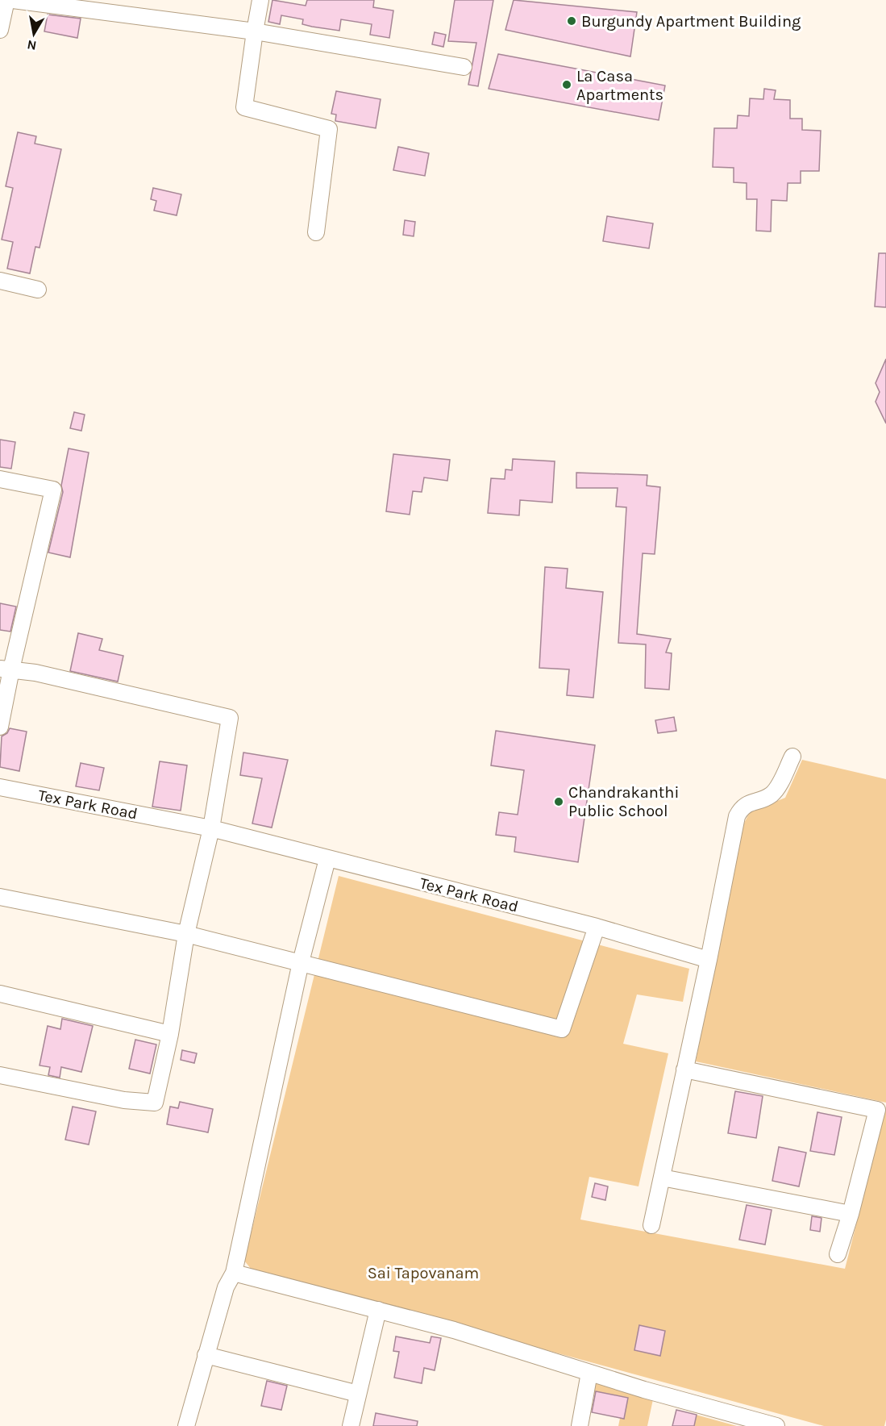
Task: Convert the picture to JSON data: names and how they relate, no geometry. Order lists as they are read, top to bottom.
{
  "streets": {
    "street": ["Tex Park Road"]
  },
  "parks": ["Sai Tapovanam"],
  "places": ["Burgundy Apartment Building", "La Casa Apartments", "Chandrakanthi Public School"],
  "north": "bottom"
}
